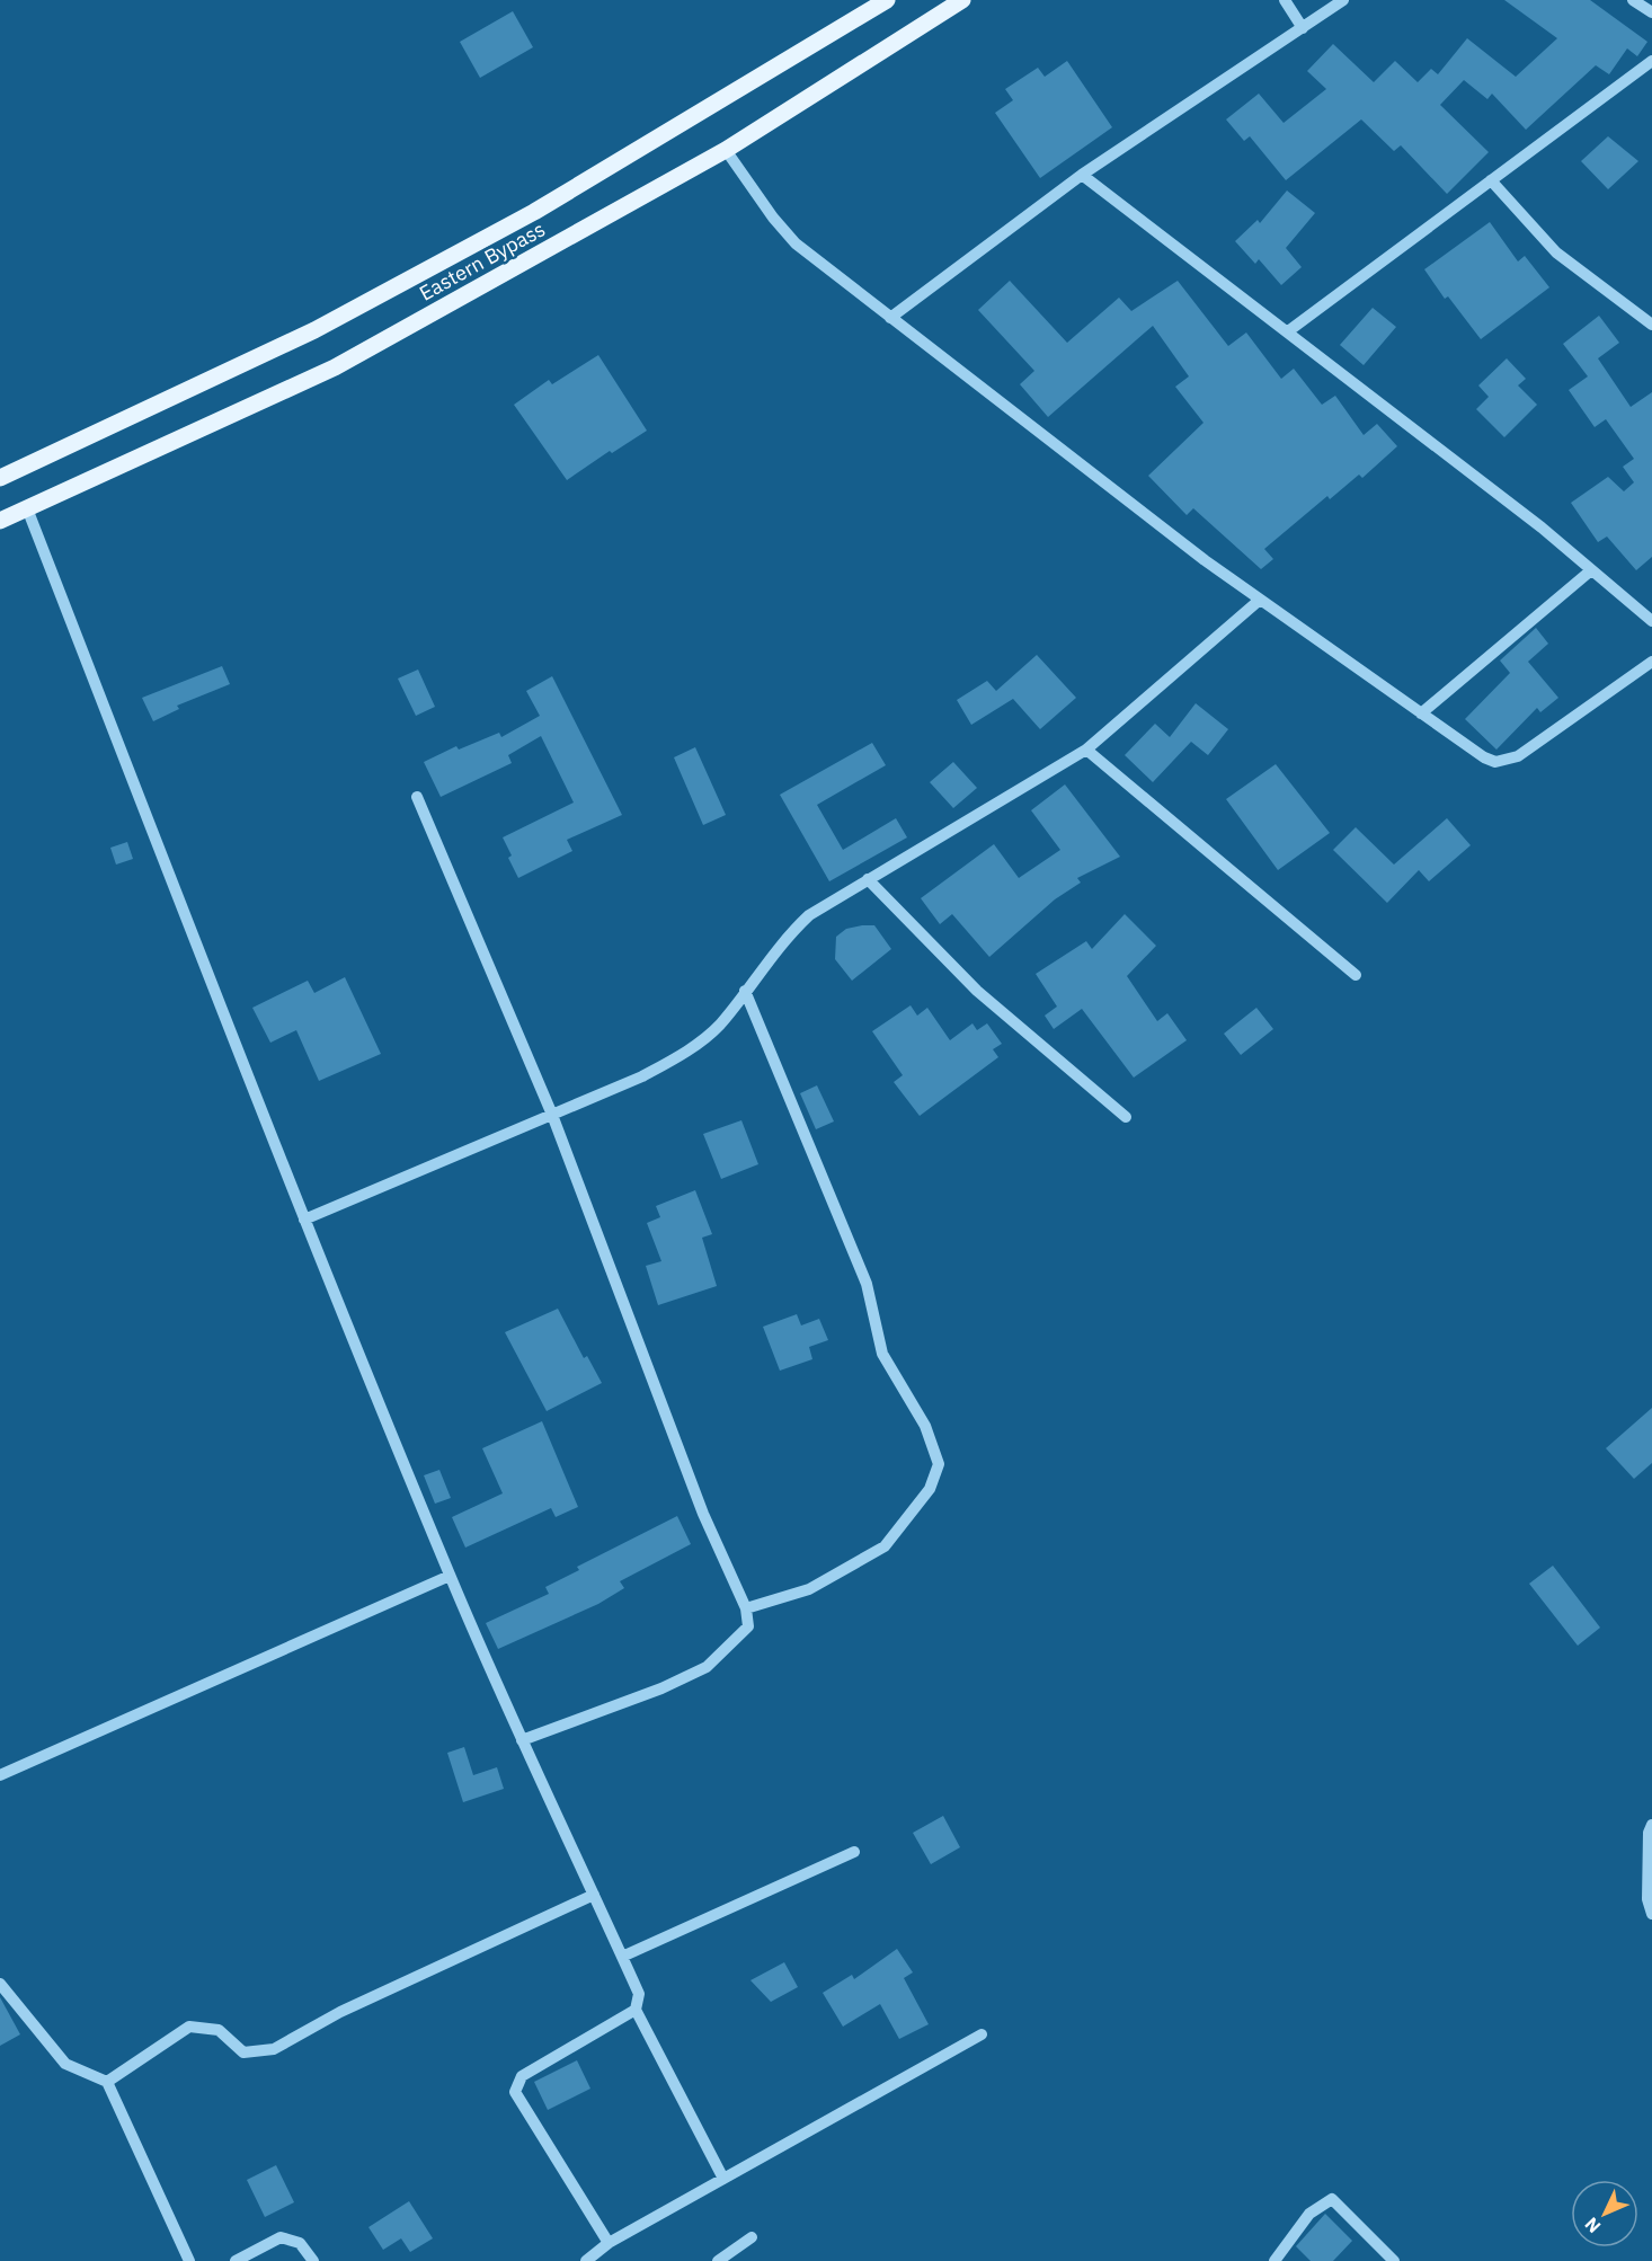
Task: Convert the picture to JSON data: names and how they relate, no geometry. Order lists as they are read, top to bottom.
{
  "streets": {
    "main road": ["Eastern Bypass"]
  },
  "north": "bottom left"
}
